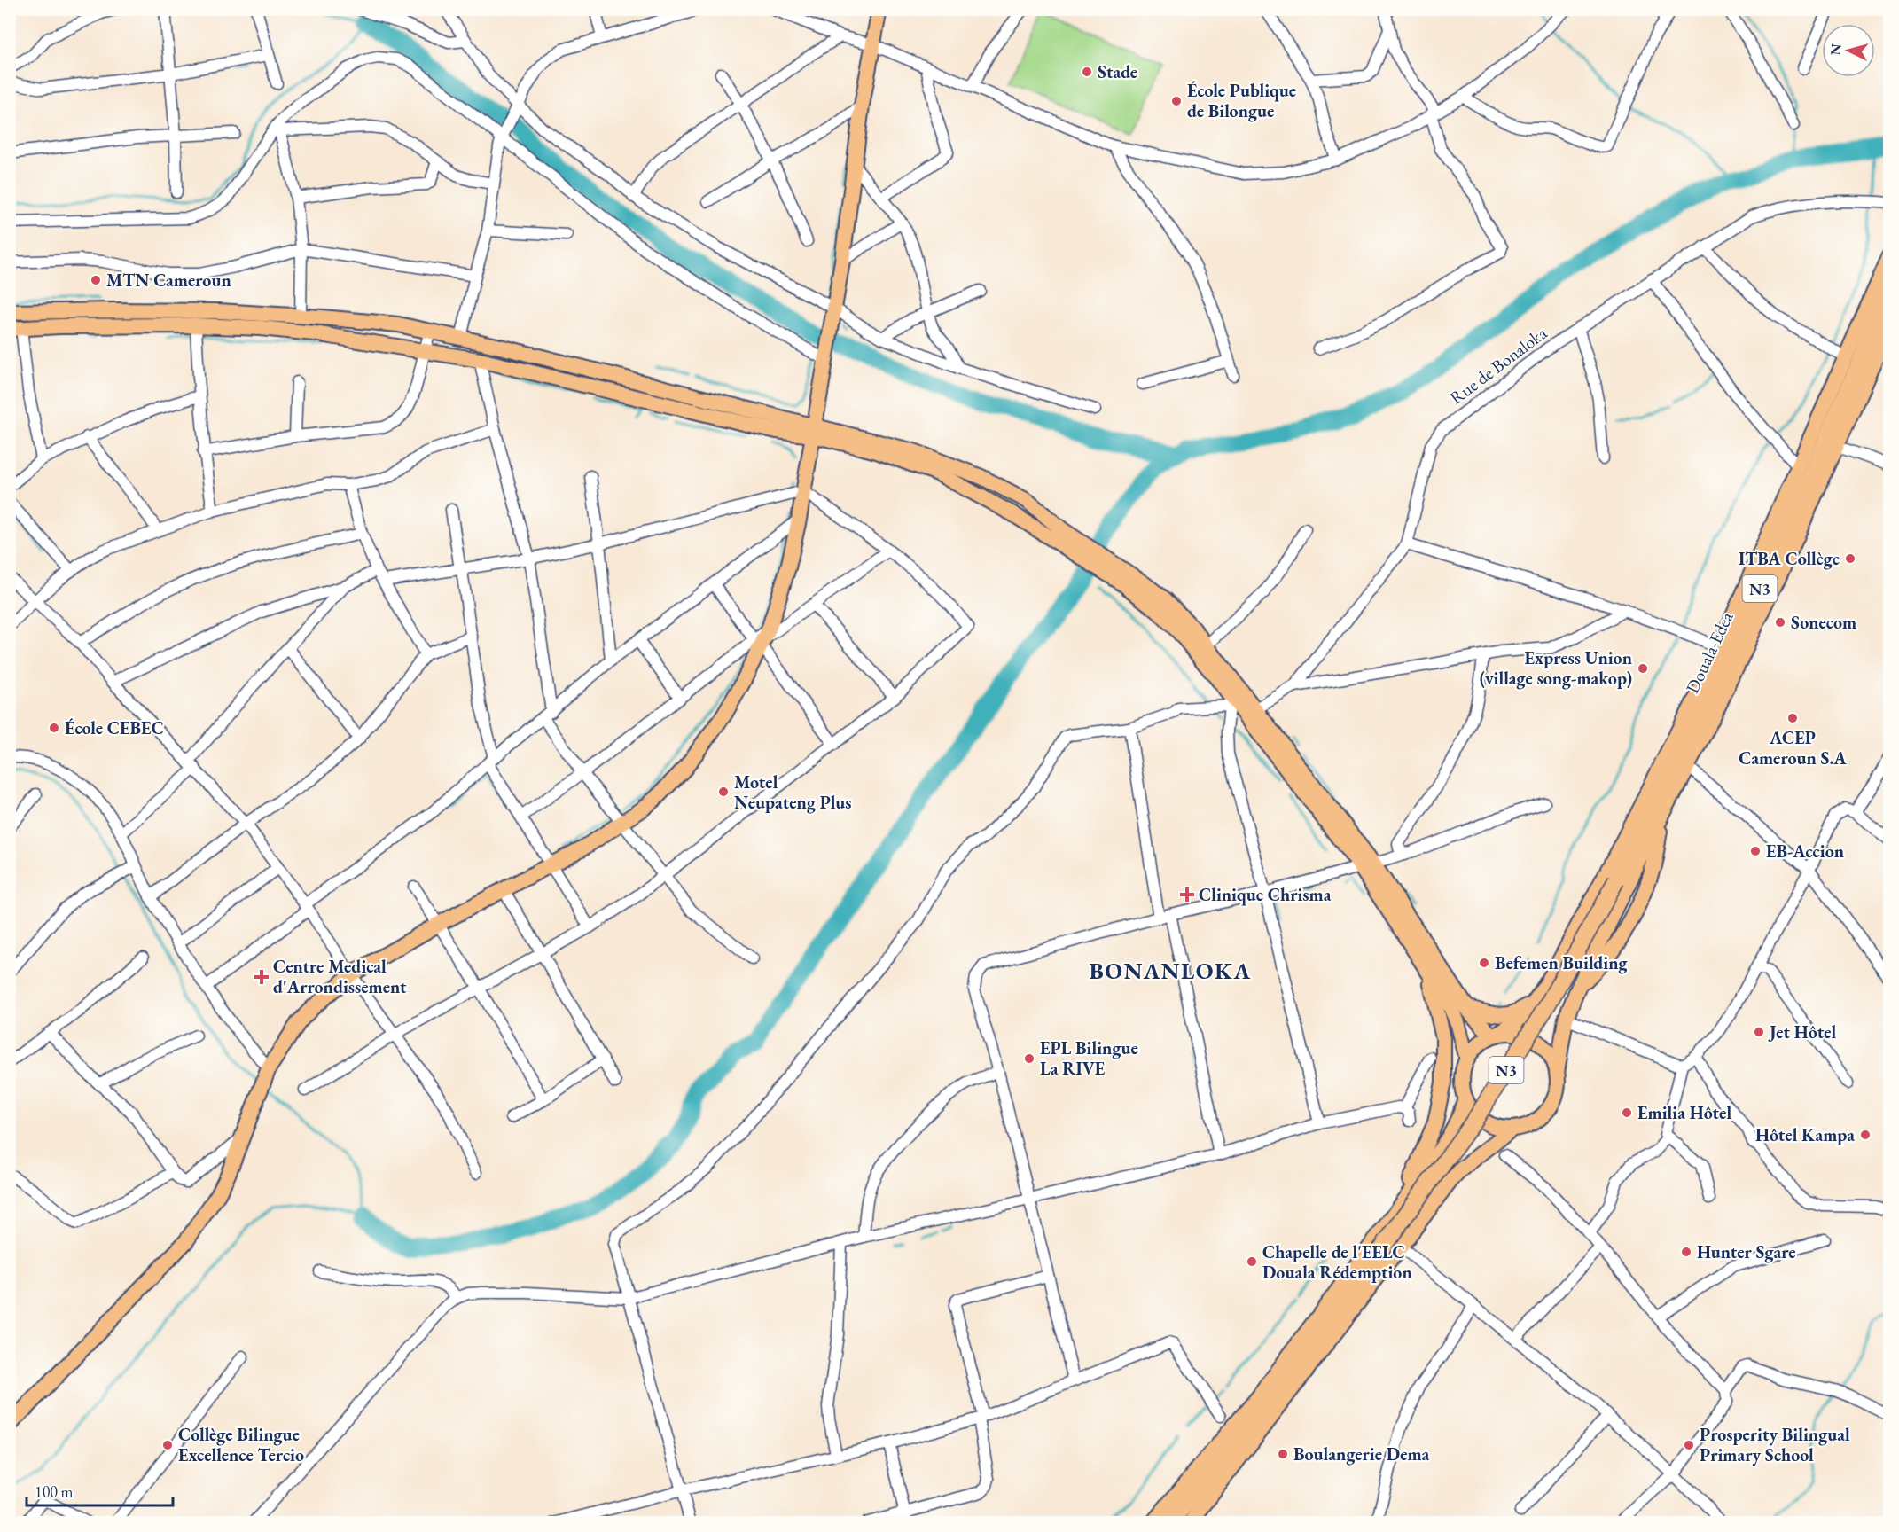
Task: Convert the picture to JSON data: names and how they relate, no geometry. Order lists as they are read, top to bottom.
{
  "streets": {
    "highway": ["N3", "Douala-Edea"],
    "street": ["Rue de Bonaloka"]
  },
  "districts": ["BONANLOKA"],
  "places": {
    "other": [
      "Stade",
      "École Publique de Bilongue",
      "MTN Cameroun",
      "ITBA Collège",
      "Sonecom",
      "Express Union (village song-makop)",
      "ACEP Cameroun S.A",
      "École CEBEC",
      "Motel Neupateng Plus",
      "EB-Accion",
      "Befemen Building",
      "Jet Hôtel",
      "EPL Bilingue La RIVE",
      "Emilia Hôtel",
      "Hôtel Kampa",
      "Hunter Sgare",
      "Chapelle de l'EELC Douala Rédemption",
      "Collège Bilingue Excellence Tercio",
      "Prosperity Bilingual Primary School",
      "Boulangerie Dema"
    ],
    "health": ["Clinique Chrisma", "Centre Medical d'Arrondissement"]
  },
  "scale_bar": "100 m",
  "north": "left"
}
